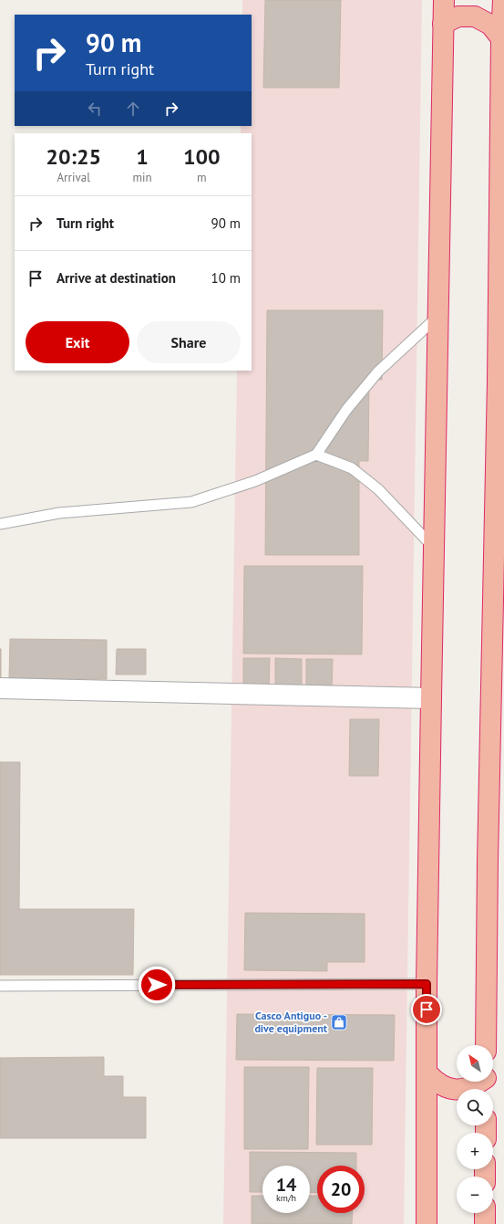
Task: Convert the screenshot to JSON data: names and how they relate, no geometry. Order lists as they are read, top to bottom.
{
  "places": {
    "shop": ["Casco Antiguo - dive equipment"]
  },
  "north": "top left",
  "page": {
    "turn": ["90 m", "Turn right"],
    "eta": [
      "20:25",
      "Arrival",
      "1",
      "min",
      "100",
      "m"
    ],
    "list": [
      {
        "name": "Turn right",
        "value": "90 m"
      },
      {
        "name": "Arrive at destination",
        "value": "10 m"
      }
    ],
    "buttons": ["Exit", "Share"],
    "map_buttons": ["+", "−"],
    "speed": "14 km/h",
    "limit": "20"
  }
}
